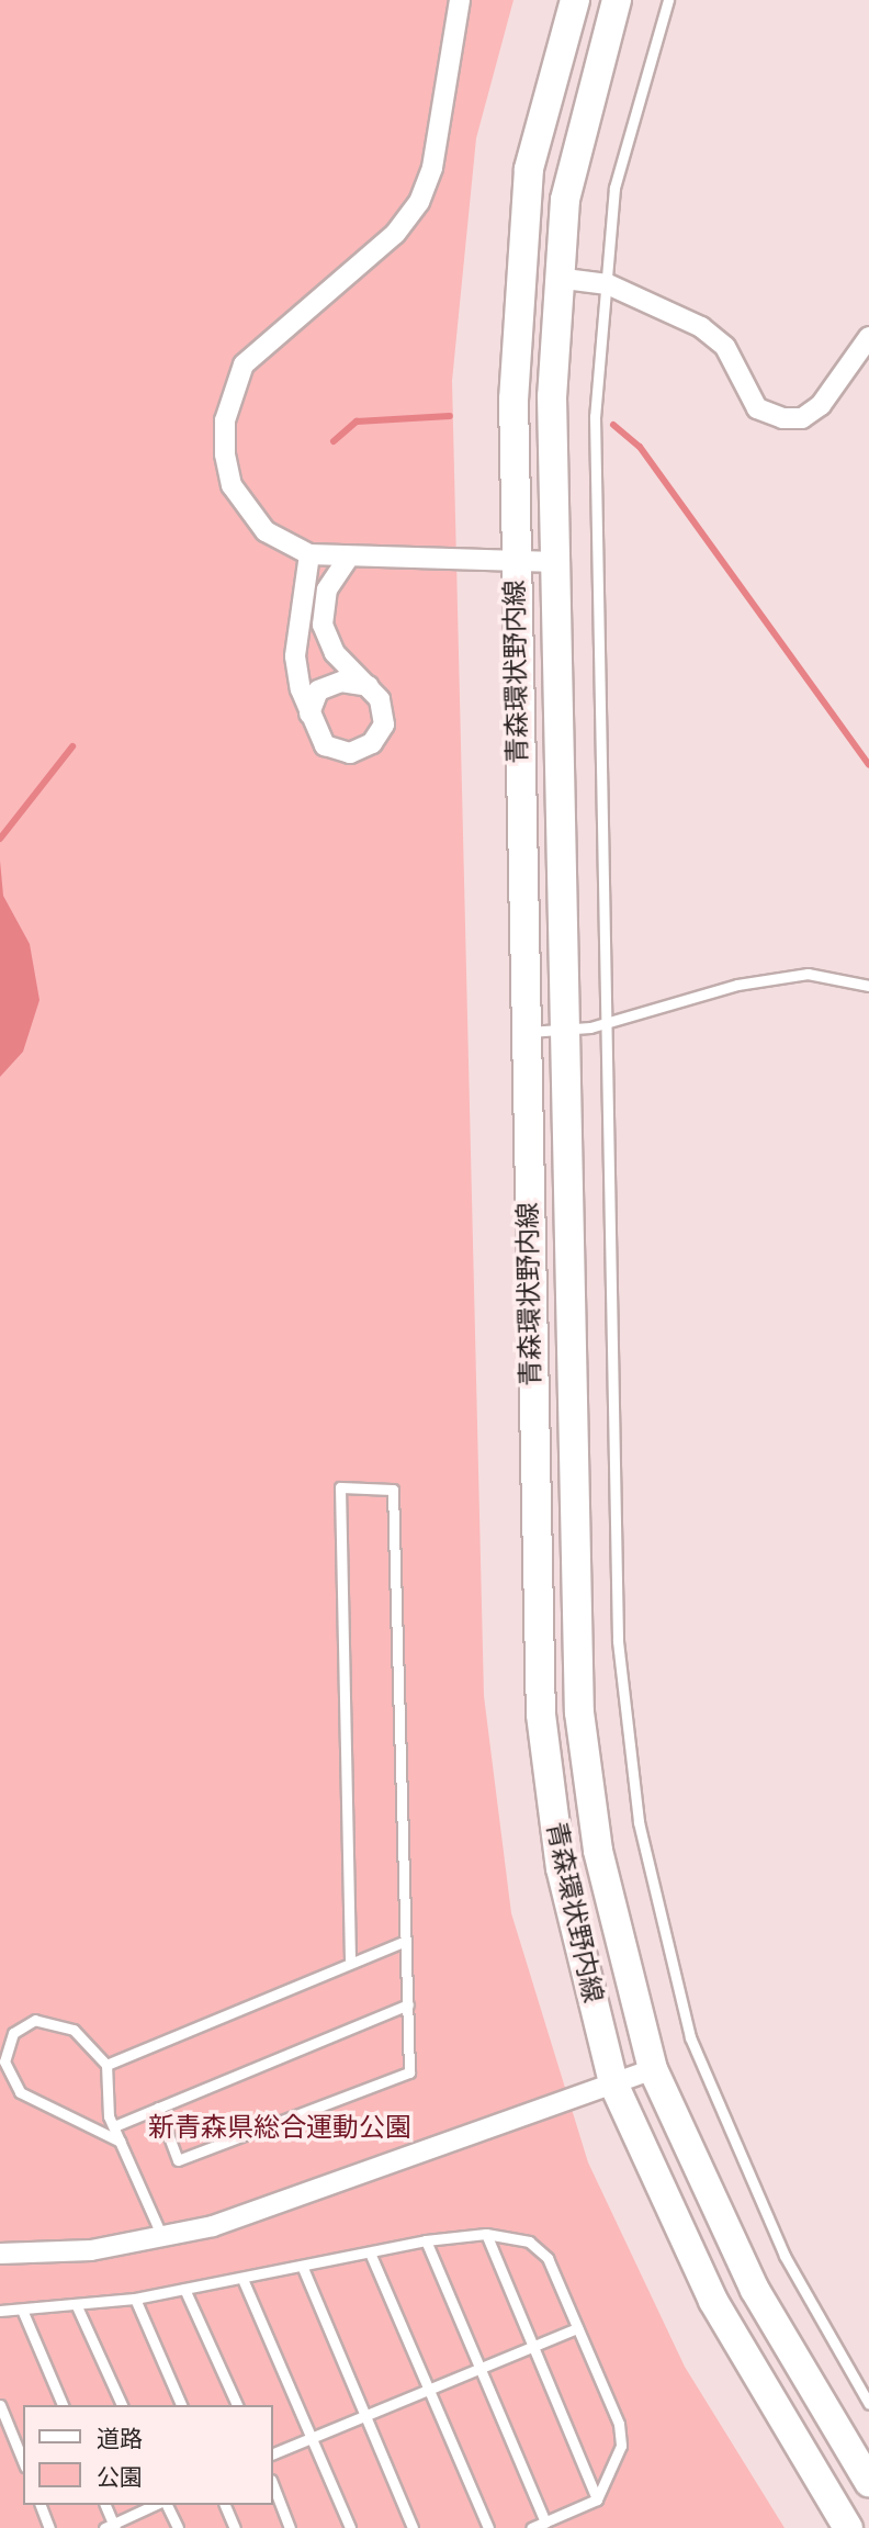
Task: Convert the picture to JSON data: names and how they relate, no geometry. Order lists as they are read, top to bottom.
{
  "streets": {
    "main road": ["青森環状野内線"]
  },
  "parks": ["新青森県総合運動公園"],
  "legend": ["道路", "公園"]
}
